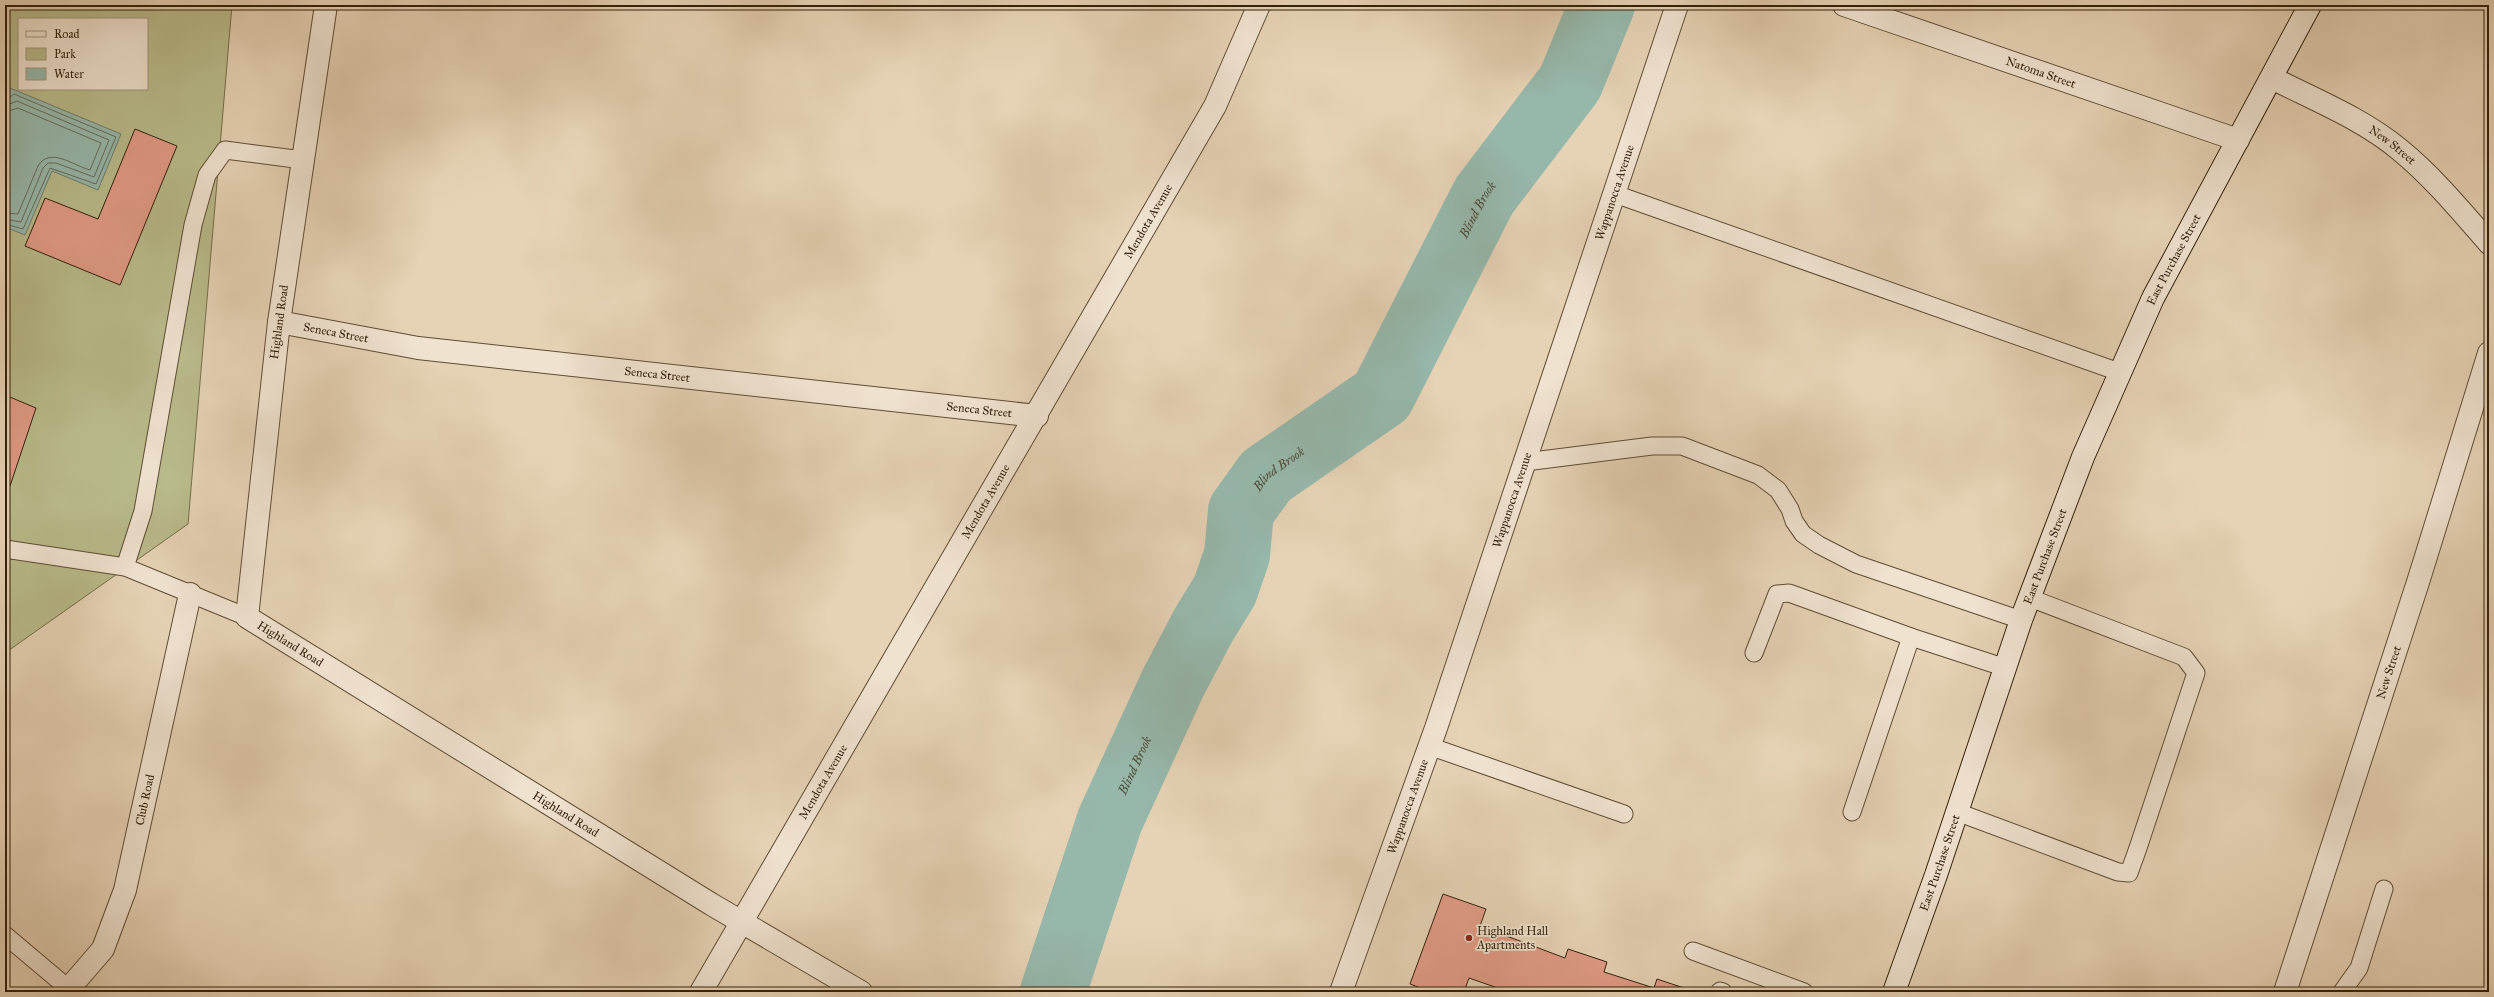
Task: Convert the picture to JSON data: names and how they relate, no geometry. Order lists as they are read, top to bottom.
{
  "streets": {
    "street": [
      "Natoma Street",
      "New Street",
      "Wappanocca Avenue",
      "Mendota Avenue",
      "East Purchase Street",
      "Highland Road",
      "Seneca Street",
      "Club Road"
    ]
  },
  "crossings": [
    ["Natoma Street", "East Purchase Street"],
    ["New Street", "East Purchase Street"],
    ["Mendota Avenue", "Highland Road"],
    ["Mendota Avenue", "Seneca Street"],
    ["Highland Road", "Seneca Street"]
  ],
  "water": ["Blind Brook"],
  "places": ["Highland Hall Apartments"],
  "legend": ["Road", "Park", "Water"]
}
